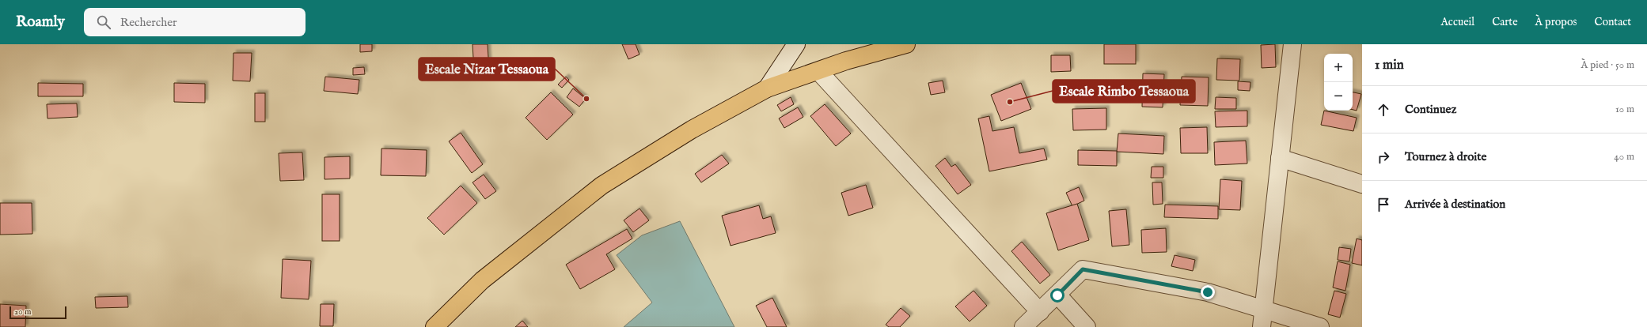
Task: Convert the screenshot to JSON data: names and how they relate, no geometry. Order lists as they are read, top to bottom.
{
  "places": ["Escale Nizar Tessaoua", "Escale Rimbo Tessaoua"],
  "scale_bar": "20 m",
  "page": {
    "header": "Roamly",
    "search": "Rechercher",
    "nav": [
      "Accueil",
      "Carte",
      "À propos",
      "Contact"
    ],
    "heading": ["1 min", "À pied · 50 m"],
    "map_buttons": ["+", "−"],
    "list": [
      ["Continuez", "10 m"],
      ["Tournez à droite", "40 m"],
      "Arrivée à destination"
    ],
    "scale": "20 m"
  }
}
